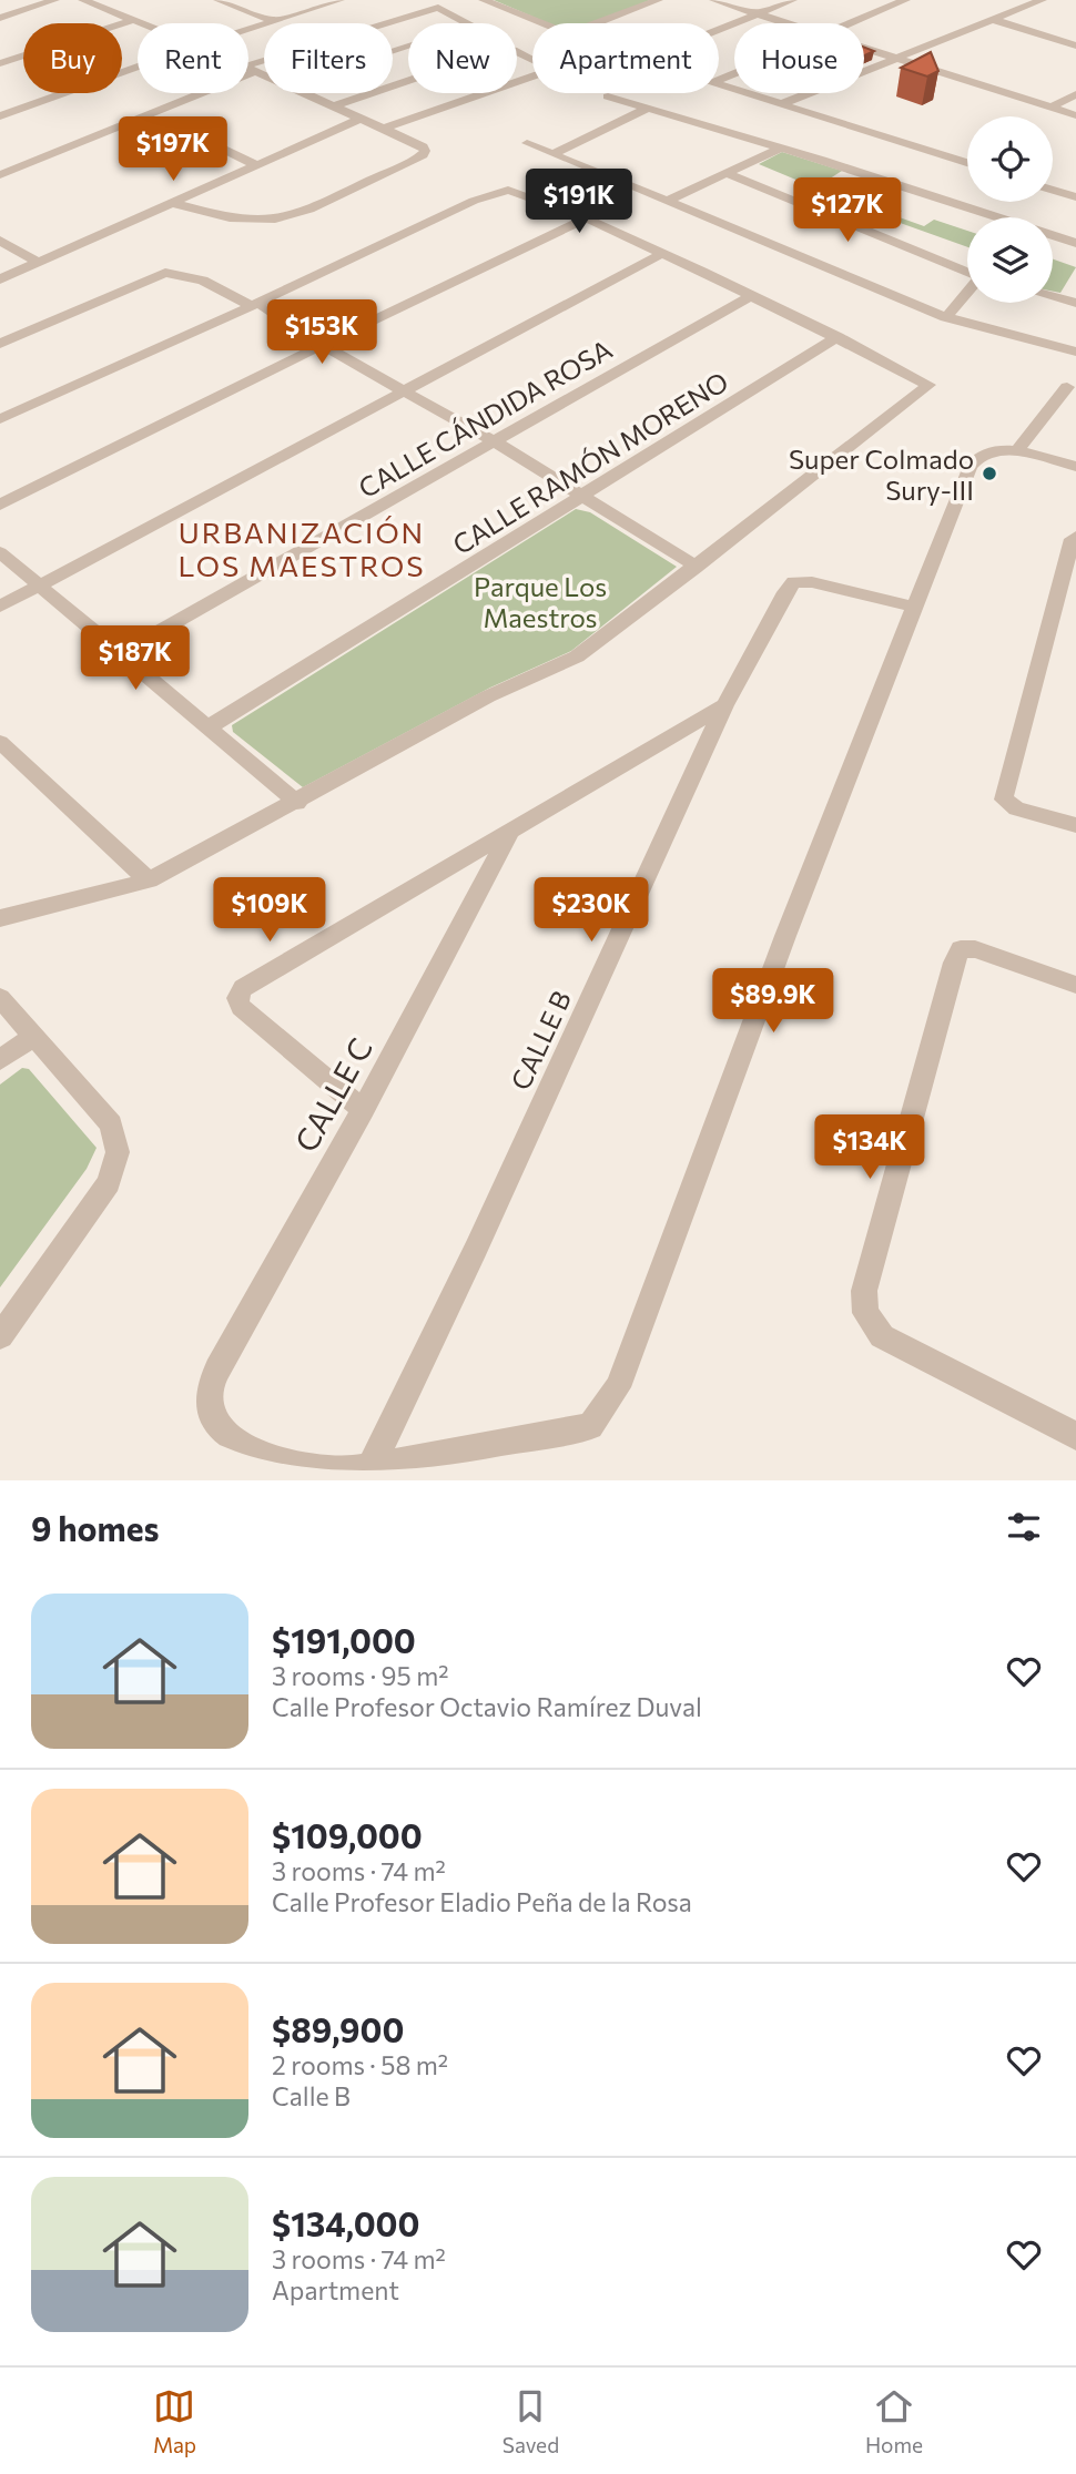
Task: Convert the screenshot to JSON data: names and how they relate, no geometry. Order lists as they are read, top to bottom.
{
  "streets": {
    "street": [
      "CALLE CÁNDIDA ROSA",
      "CALLE RAMÓN MORENO",
      "CALLE B",
      "CALLE C"
    ]
  },
  "crossings": [
    ["CALLE B", "CALLE C"]
  ],
  "districts": ["URBANIZACIÓN LOS MAESTROS"],
  "parks": ["Parque Los Maestros"],
  "places": ["Super Colmado Sury-III"],
  "page": {
    "chip": [
      "Buy",
      "Rent",
      "Filters",
      "New",
      "Apartment",
      "House"
    ],
    "price": [
      "$197K",
      "$191K",
      "$127K",
      "$153K",
      "$187K",
      "$109K",
      "$230K",
      "$89.9K",
      "$134K"
    ],
    "heading": "9 homes",
    "list": [
      {
        "name": "$191,000",
        "note": "3 rooms · 95 m² · Calle Profesor Octavio Ramírez Duval"
      },
      {
        "name": "$109,000",
        "note": "3 rooms · 74 m² · Calle Profesor Eladio Peña de la Rosa"
      },
      {
        "name": "$89,900",
        "note": "2 rooms · 58 m² · Calle B"
      },
      {
        "name": "$134,000",
        "note": "3 rooms · 74 m² · Apartment"
      }
    ],
    "tabs": ["Map", "Saved", "Home"]
  }
}
